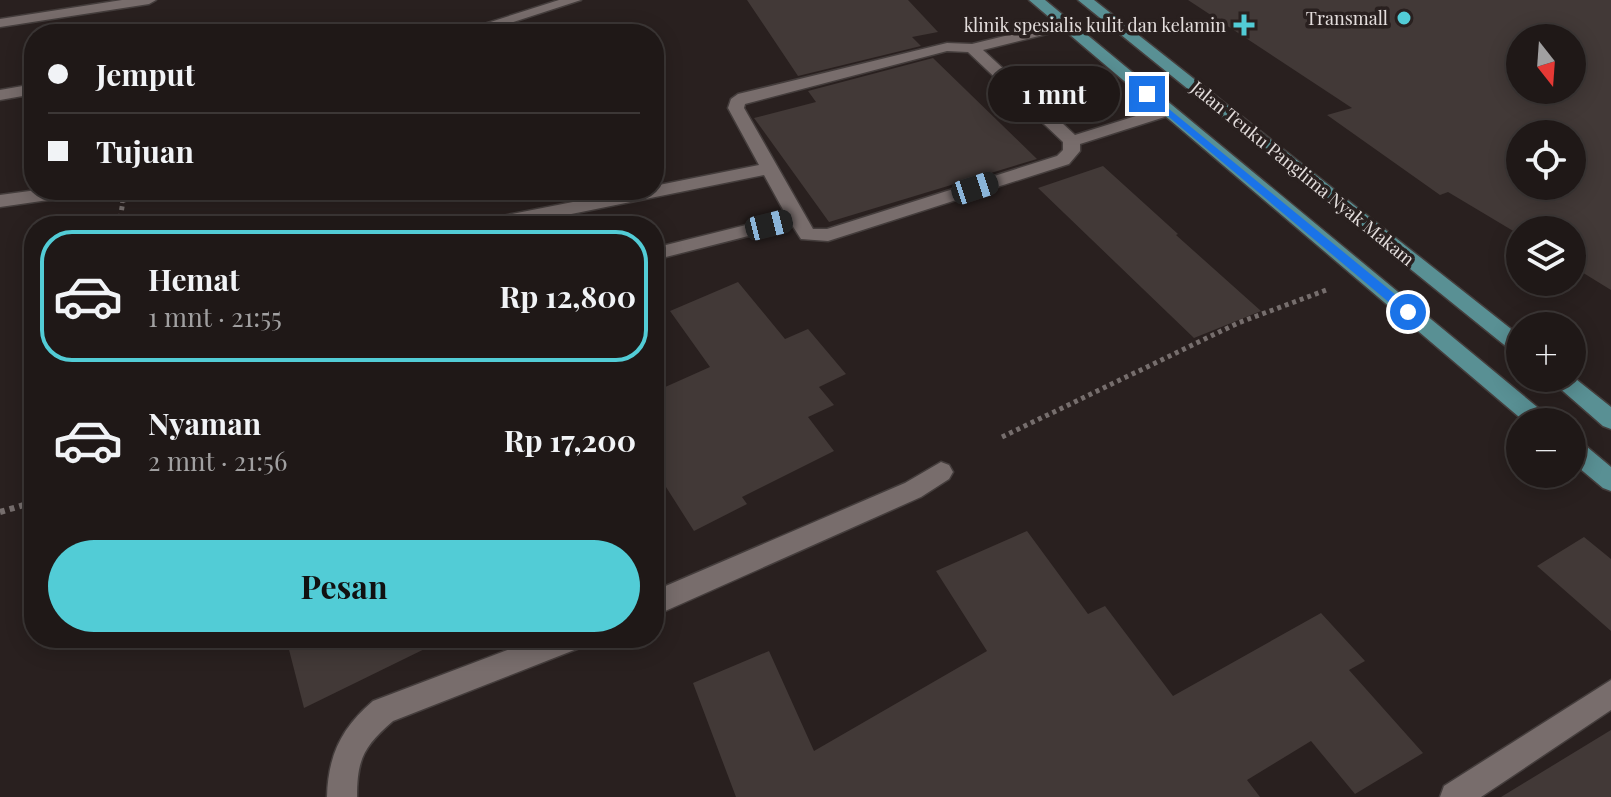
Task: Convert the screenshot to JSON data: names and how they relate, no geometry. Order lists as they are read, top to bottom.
{
  "streets": {
    "main road": ["Jalan Teuku Panglima Nyak Makam"]
  },
  "places": {
    "other": ["Transmall"],
    "health": ["klinik spesialis kulit dan kelamin"]
  },
  "north": "bottom",
  "page": {
    "map_buttons": ["+", "−"],
    "banner": ["Jemput", "Tujuan"],
    "bubble": "1 mnt",
    "list": [
      {
        "name": "Hemat",
        "note": "1 mnt · 21:55",
        "value": "Rp 12,800"
      },
      {
        "name": "Nyaman",
        "note": "2 mnt · 21:56",
        "value": "Rp 17,200"
      }
    ],
    "buttons": "Pesan"
  }
}
